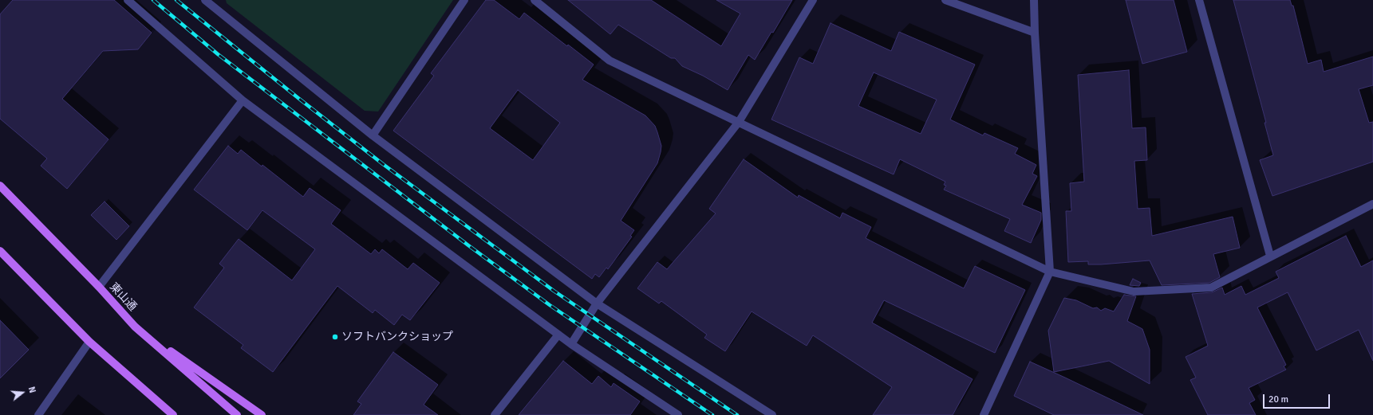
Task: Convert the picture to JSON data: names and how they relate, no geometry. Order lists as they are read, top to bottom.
{
  "streets": {
    "main road": ["東山通"]
  },
  "places": ["ソフトバンクショップ"],
  "scale_bar": "20 m",
  "north": "right"
}
